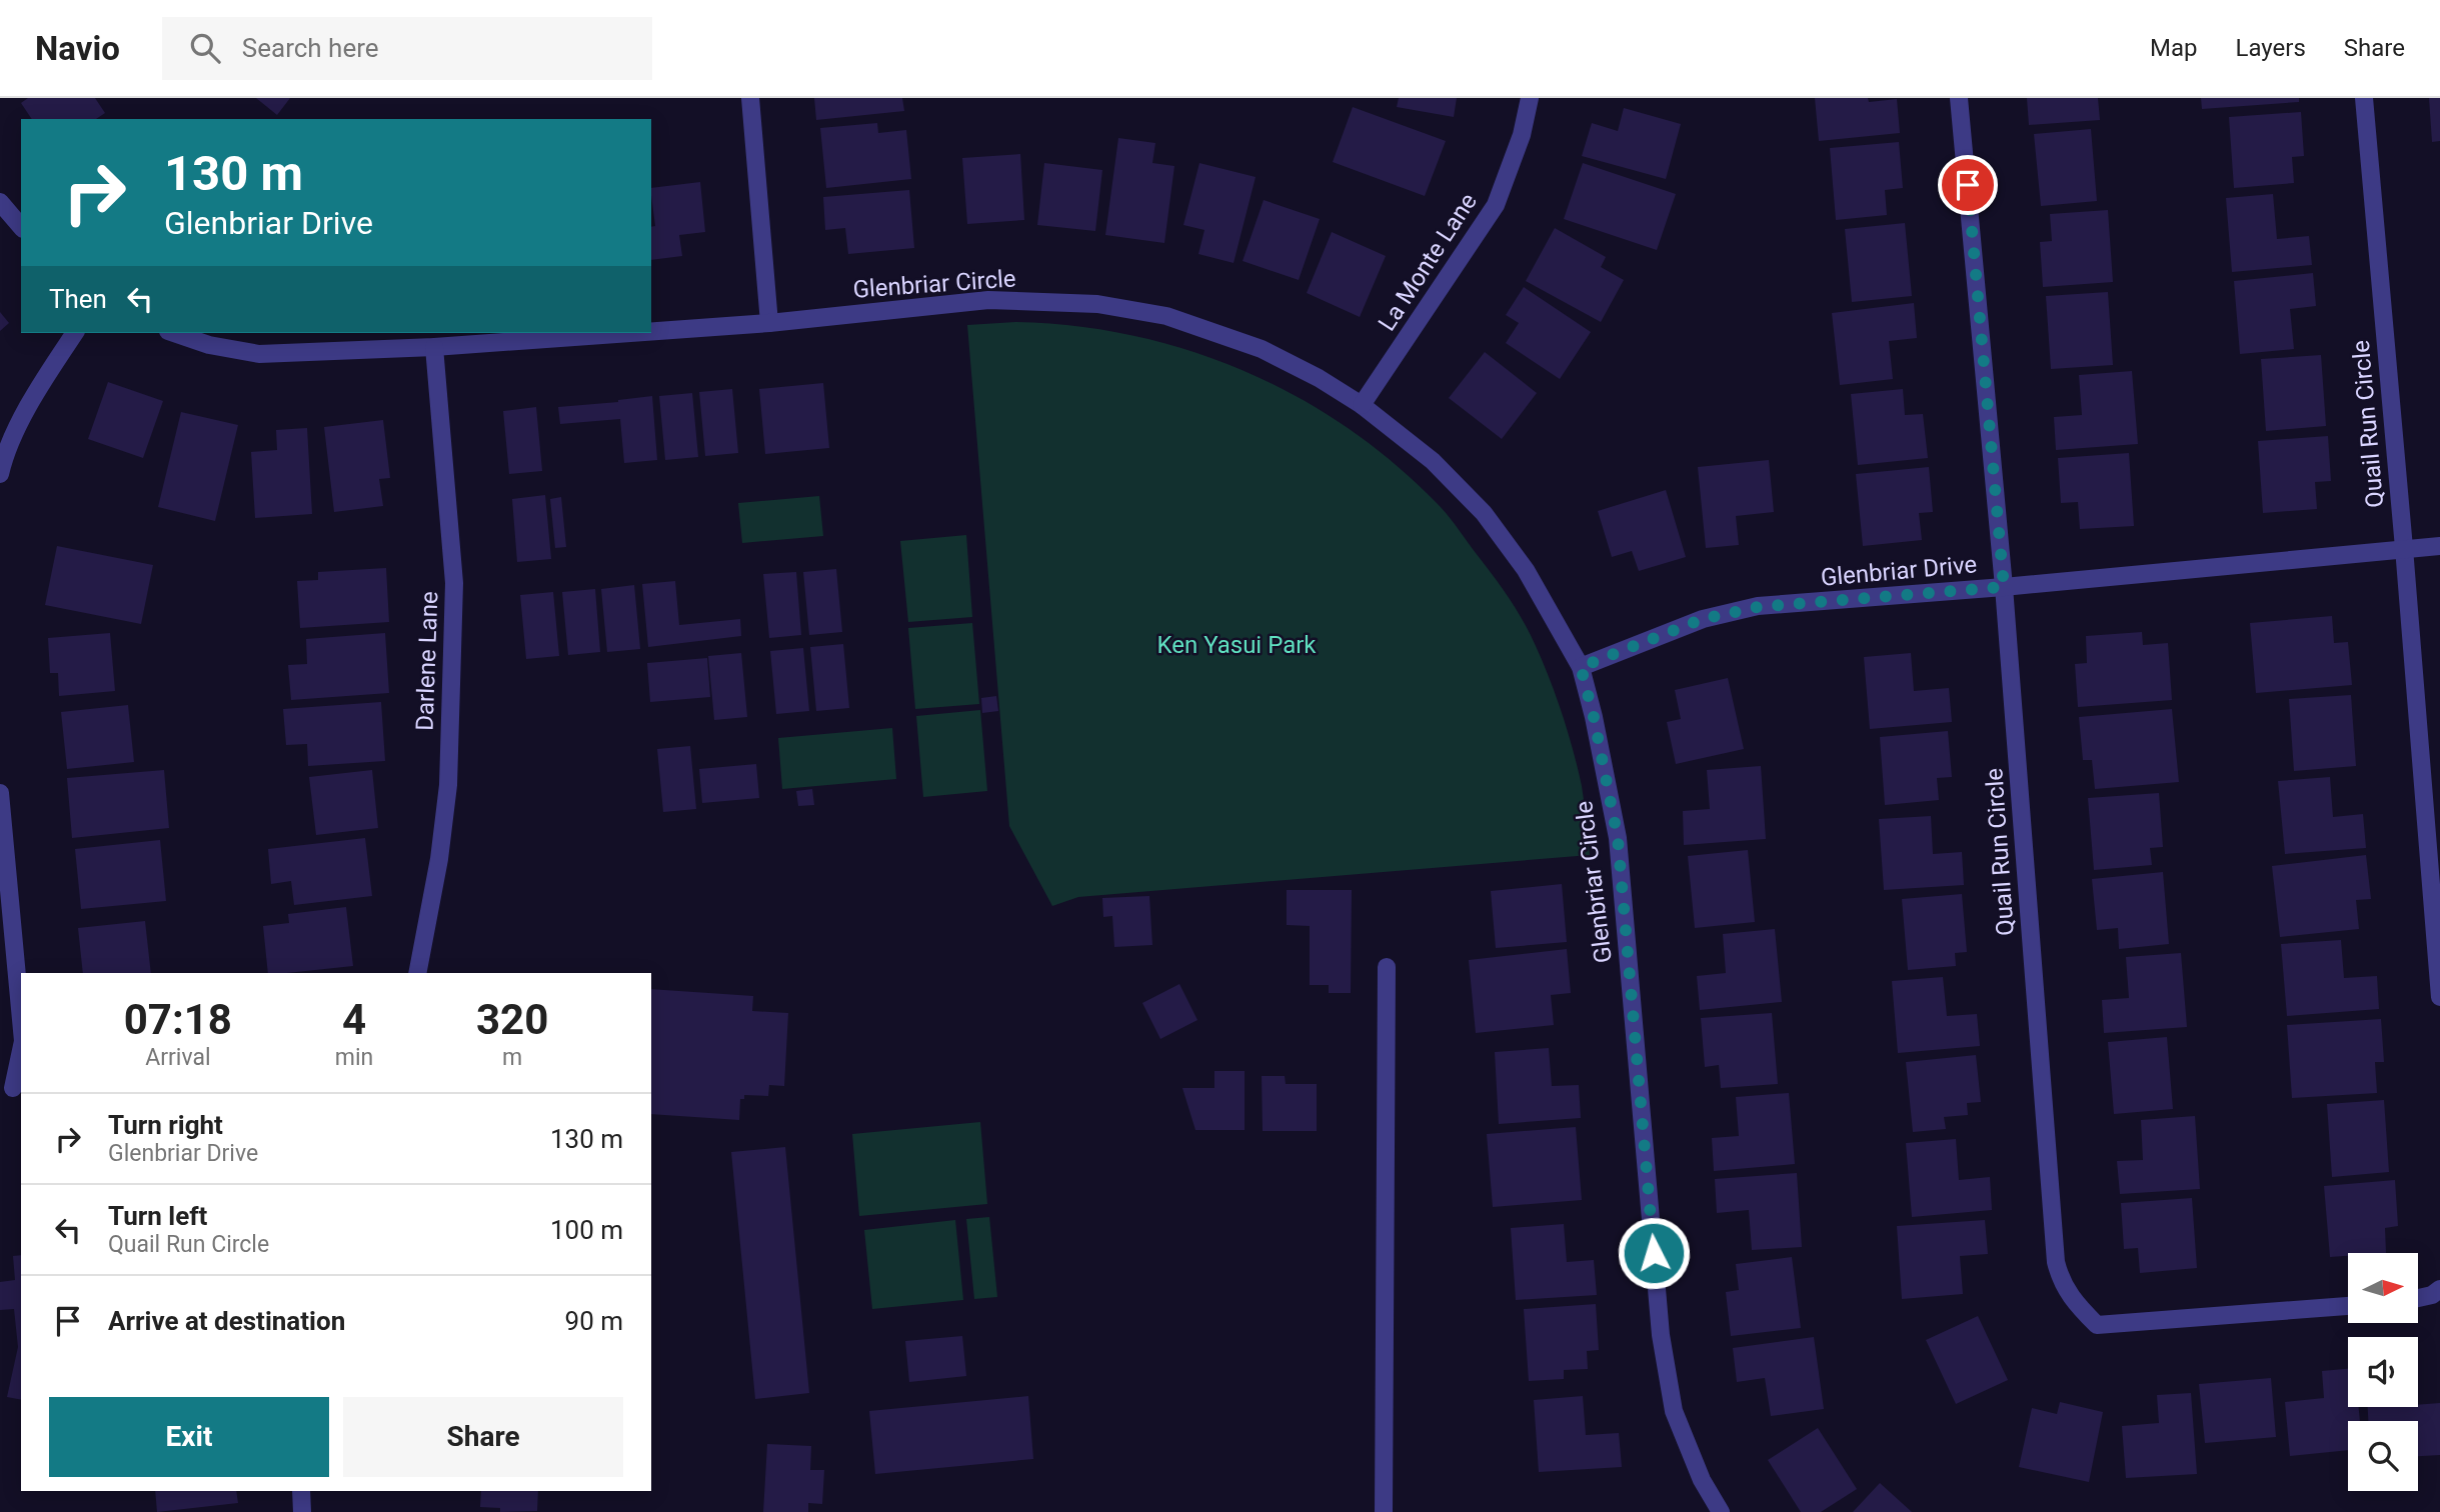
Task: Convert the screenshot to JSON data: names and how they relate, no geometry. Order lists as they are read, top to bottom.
{
  "streets": {
    "street": [
      "La Monte Lane",
      "Glenbriar Circle",
      "Quail Run Circle",
      "Glenbriar Drive",
      "Darlene Lane"
    ]
  },
  "crossings": [
    ["La Monte Lane", "Glenbriar Circle"],
    ["Glenbriar Circle", "Glenbriar Drive"],
    ["Glenbriar Circle", "Darlene Lane"],
    ["Quail Run Circle", "Glenbriar Drive"]
  ],
  "parks": ["Ken Yasui Park"],
  "north": "right",
  "page": {
    "header": "Navio",
    "search": "Search here",
    "nav": ["Map", "Layers", "Share"],
    "turn": ["130 m", "Glenbriar Drive"],
    "then": "Then",
    "eta": [
      "07:18",
      "Arrival",
      "4",
      "min",
      "320",
      "m"
    ],
    "list": [
      {
        "name": "Turn right",
        "note": "Glenbriar Drive",
        "value": "130 m"
      },
      {
        "name": "Turn left",
        "note": "Quail Run Circle",
        "value": "100 m"
      },
      {
        "name": "Arrive at destination",
        "value": "90 m"
      }
    ],
    "buttons": ["Exit", "Share"]
  }
}
